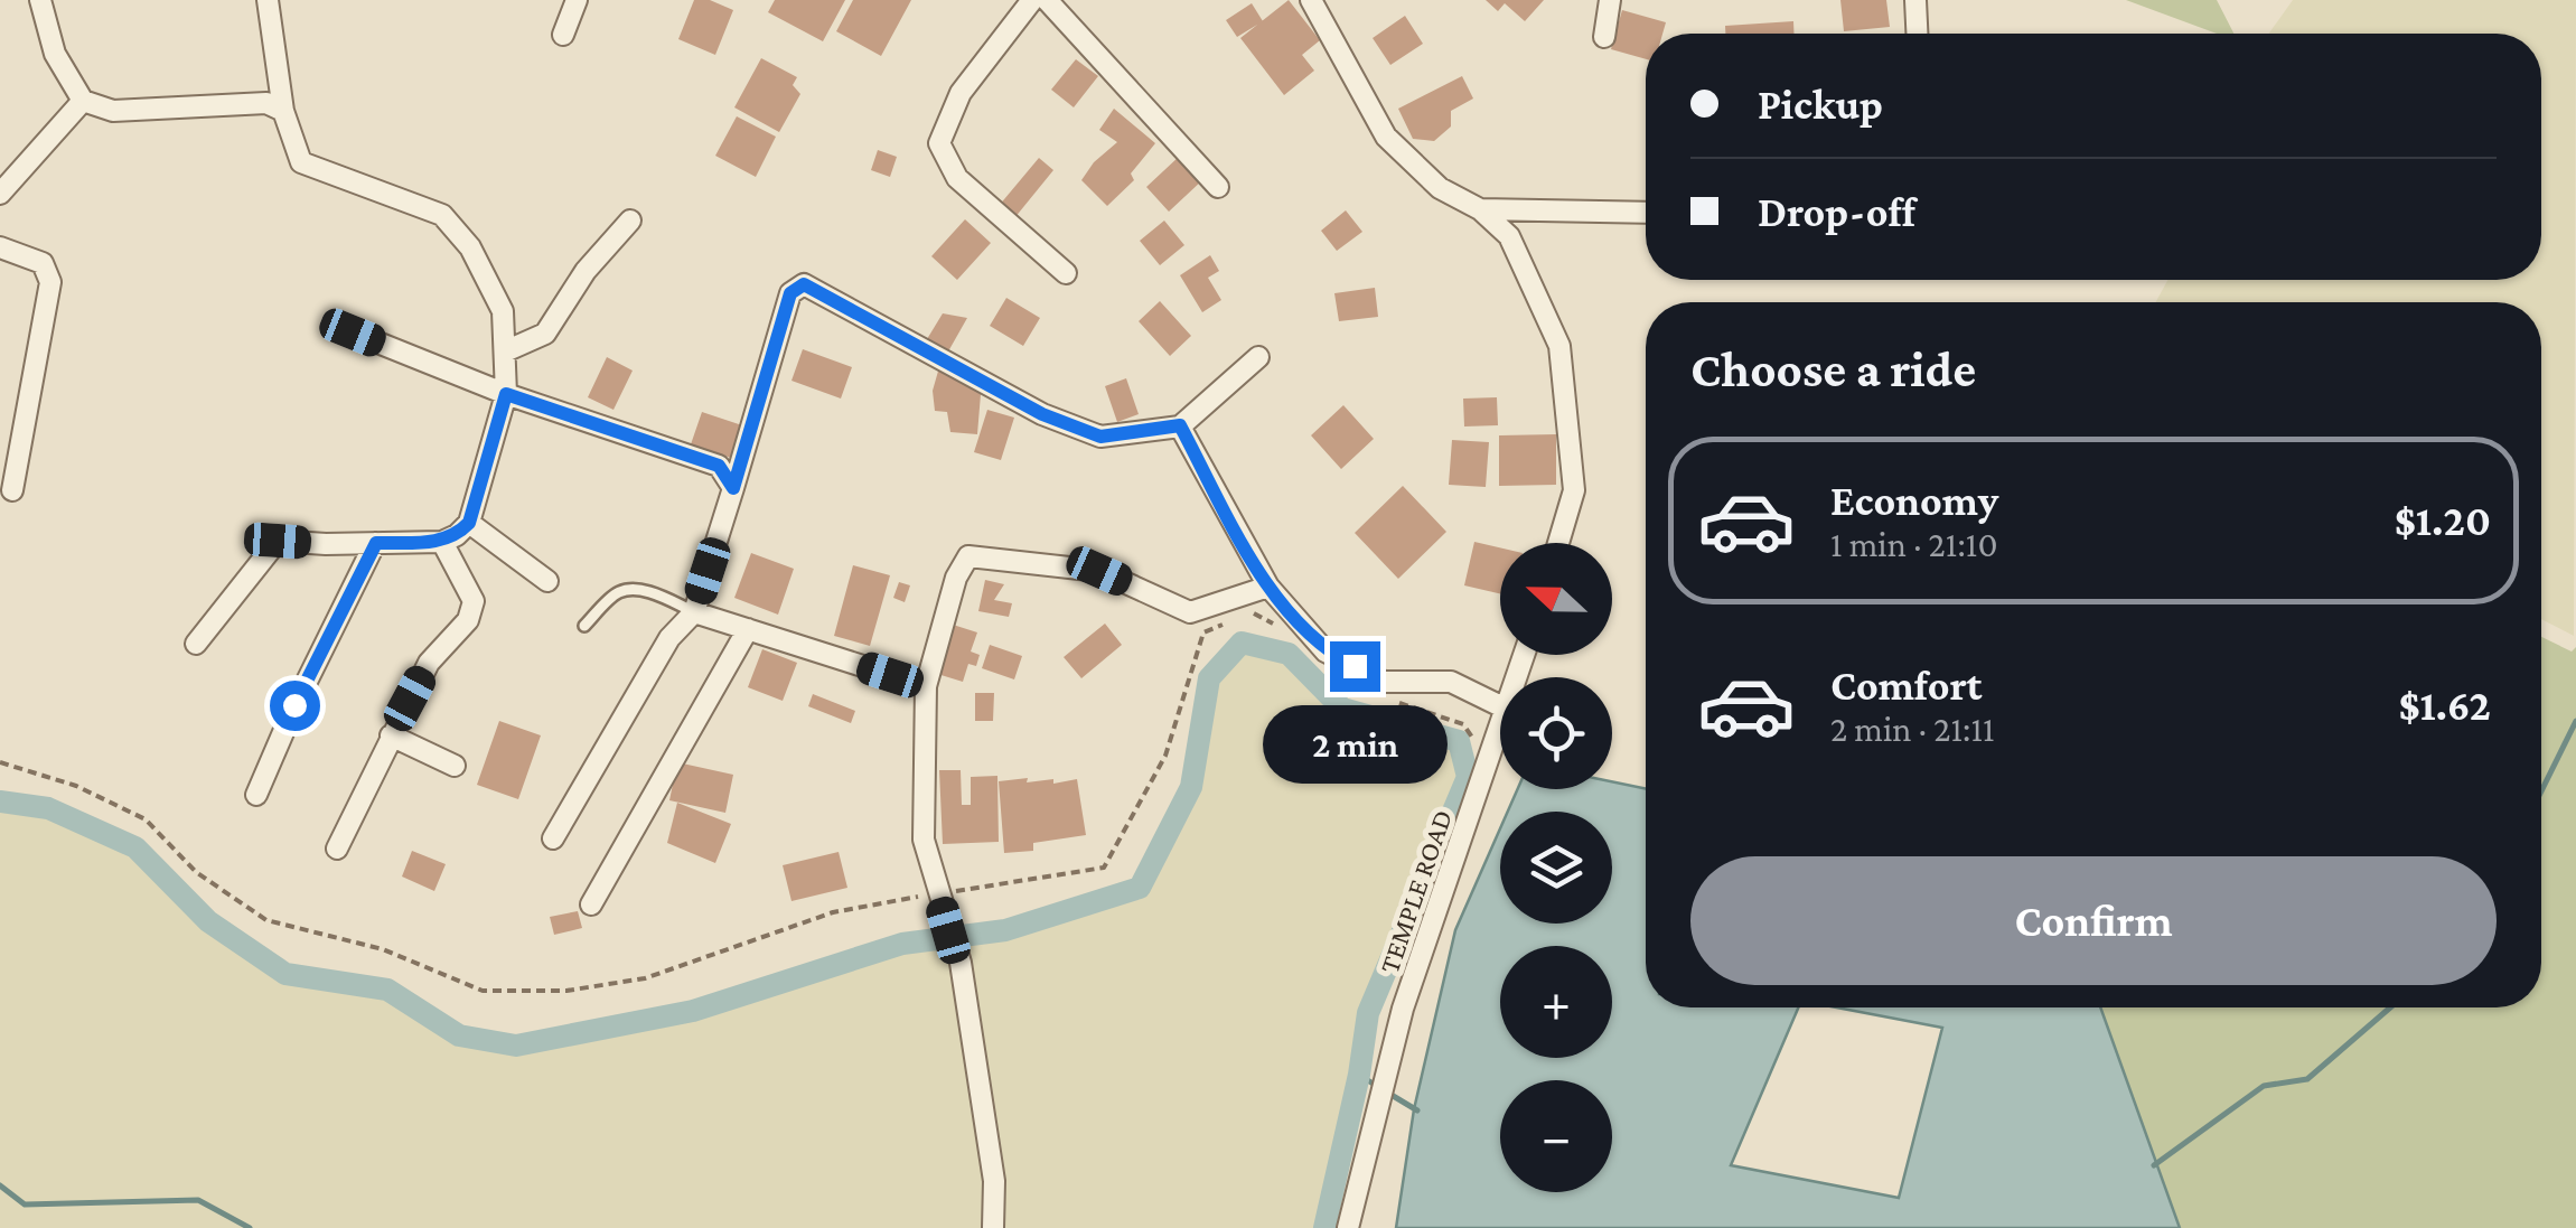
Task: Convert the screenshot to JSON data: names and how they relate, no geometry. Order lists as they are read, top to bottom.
{
  "streets": {
    "street": ["TEMPLE ROAD"]
  },
  "north": "left",
  "page": {
    "banner": ["Pickup", "Drop-off"],
    "heading": "Choose a ride",
    "list": [
      {
        "name": "Economy",
        "note": "1 min · 21:10",
        "value": "$1.20"
      },
      {
        "name": "Comfort",
        "note": "2 min · 21:11",
        "value": "$1.62"
      }
    ],
    "map_buttons": ["+", "−"],
    "bubble": "2 min",
    "buttons": "Confirm"
  }
}
